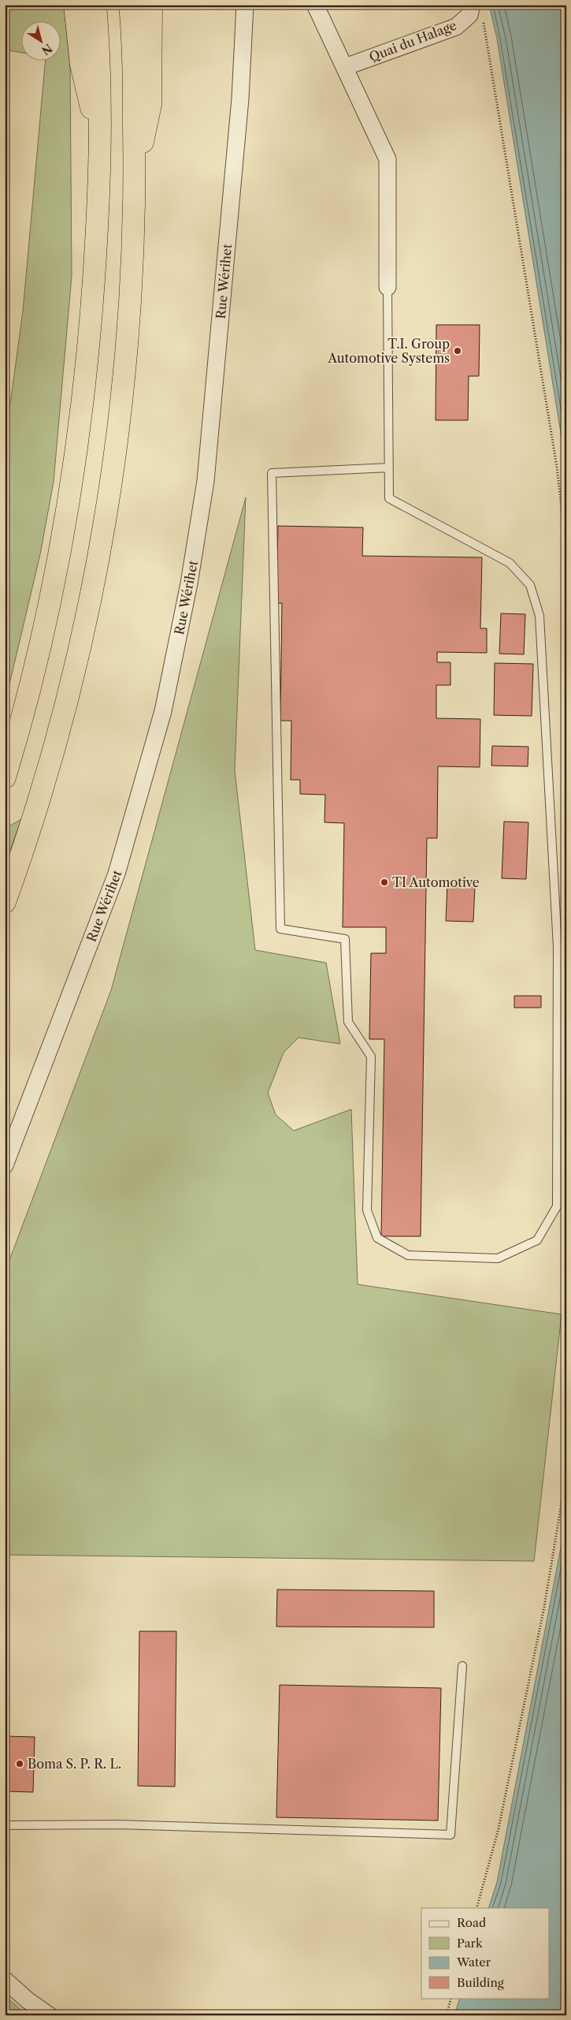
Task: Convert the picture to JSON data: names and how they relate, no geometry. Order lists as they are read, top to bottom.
{
  "streets": {
    "street": ["Quai du Halage", "Rue Wérihet"]
  },
  "places": ["T.I. Group Automotive Systems", "TI Automotive", "Boma S. P. R. L."],
  "legend": [
    "Road",
    "Park",
    "Water",
    "Building"
  ],
  "north": "bottom right"
}
